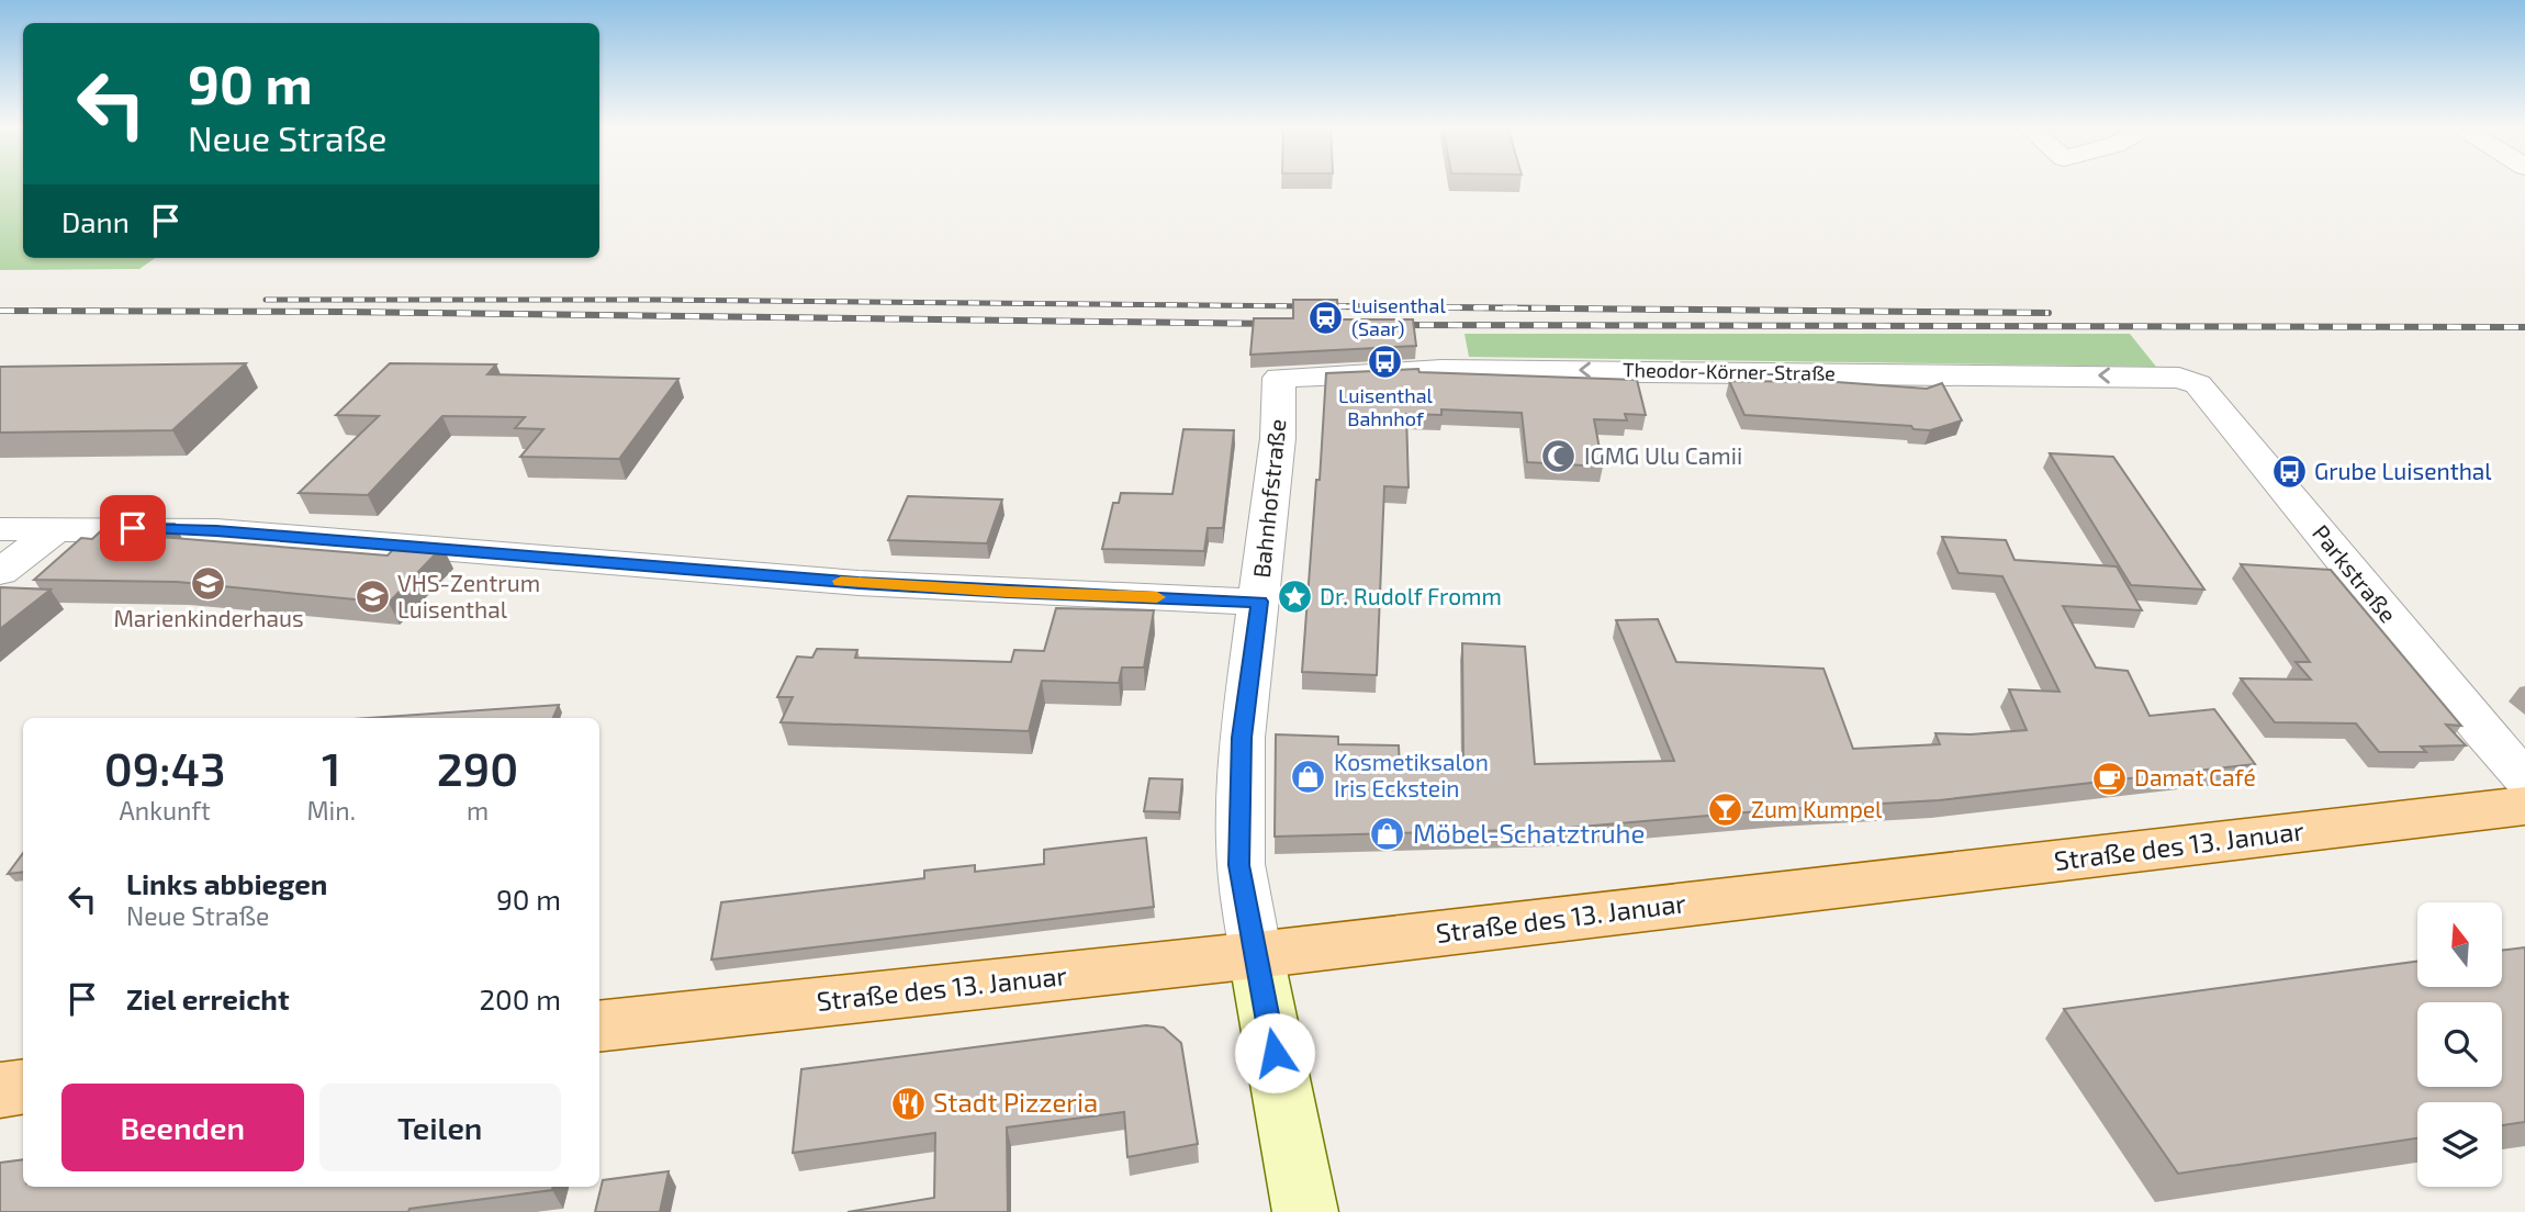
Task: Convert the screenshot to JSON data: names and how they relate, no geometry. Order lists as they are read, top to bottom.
{
  "streets": {
    "main road": ["Bahnhofstraße", "Straße des 13. Januar"],
    "street": ["Theodor-Körner-Straße", "Parkstraße"]
  },
  "crossings": [
    ["Theodor-Körner-Straße", "Bahnhofstraße"],
    ["Theodor-Körner-Straße", "Parkstraße"],
    ["Bahnhofstraße", "Straße des 13. Januar"]
  ],
  "one_way": ["Theodor-Körner-Straße"],
  "places": {
    "station": ["Luisenthal (Saar)"],
    "bus stop": ["Luisenthal Bahnhof", "Grube Luisenthal"],
    "mosque": ["IGMG Ulu Camii"],
    "school or university": ["Marienkinderhaus", "VHS-Zentrum Luisenthal"],
    "place": ["Dr. Rudolf Fromm"],
    "shop": ["Kosmetiksalon Iris Eckstein", "Möbel-Schatztruhe"],
    "cafe": ["Damat Café"],
    "bar": ["Zum Kumpel"],
    "restaurant": ["Stadt Pizzeria"]
  },
  "north": "top",
  "page": {
    "turn": ["90 m", "Neue Straße"],
    "then": "Dann",
    "eta": [
      "09:43",
      "Ankunft",
      "1",
      "Min.",
      "290",
      "m"
    ],
    "list": [
      {
        "name": "Links abbiegen",
        "note": "Neue Straße",
        "value": "90 m"
      },
      {
        "name": "Ziel erreicht",
        "value": "200 m"
      }
    ],
    "buttons": ["Beenden", "Teilen"]
  }
}
